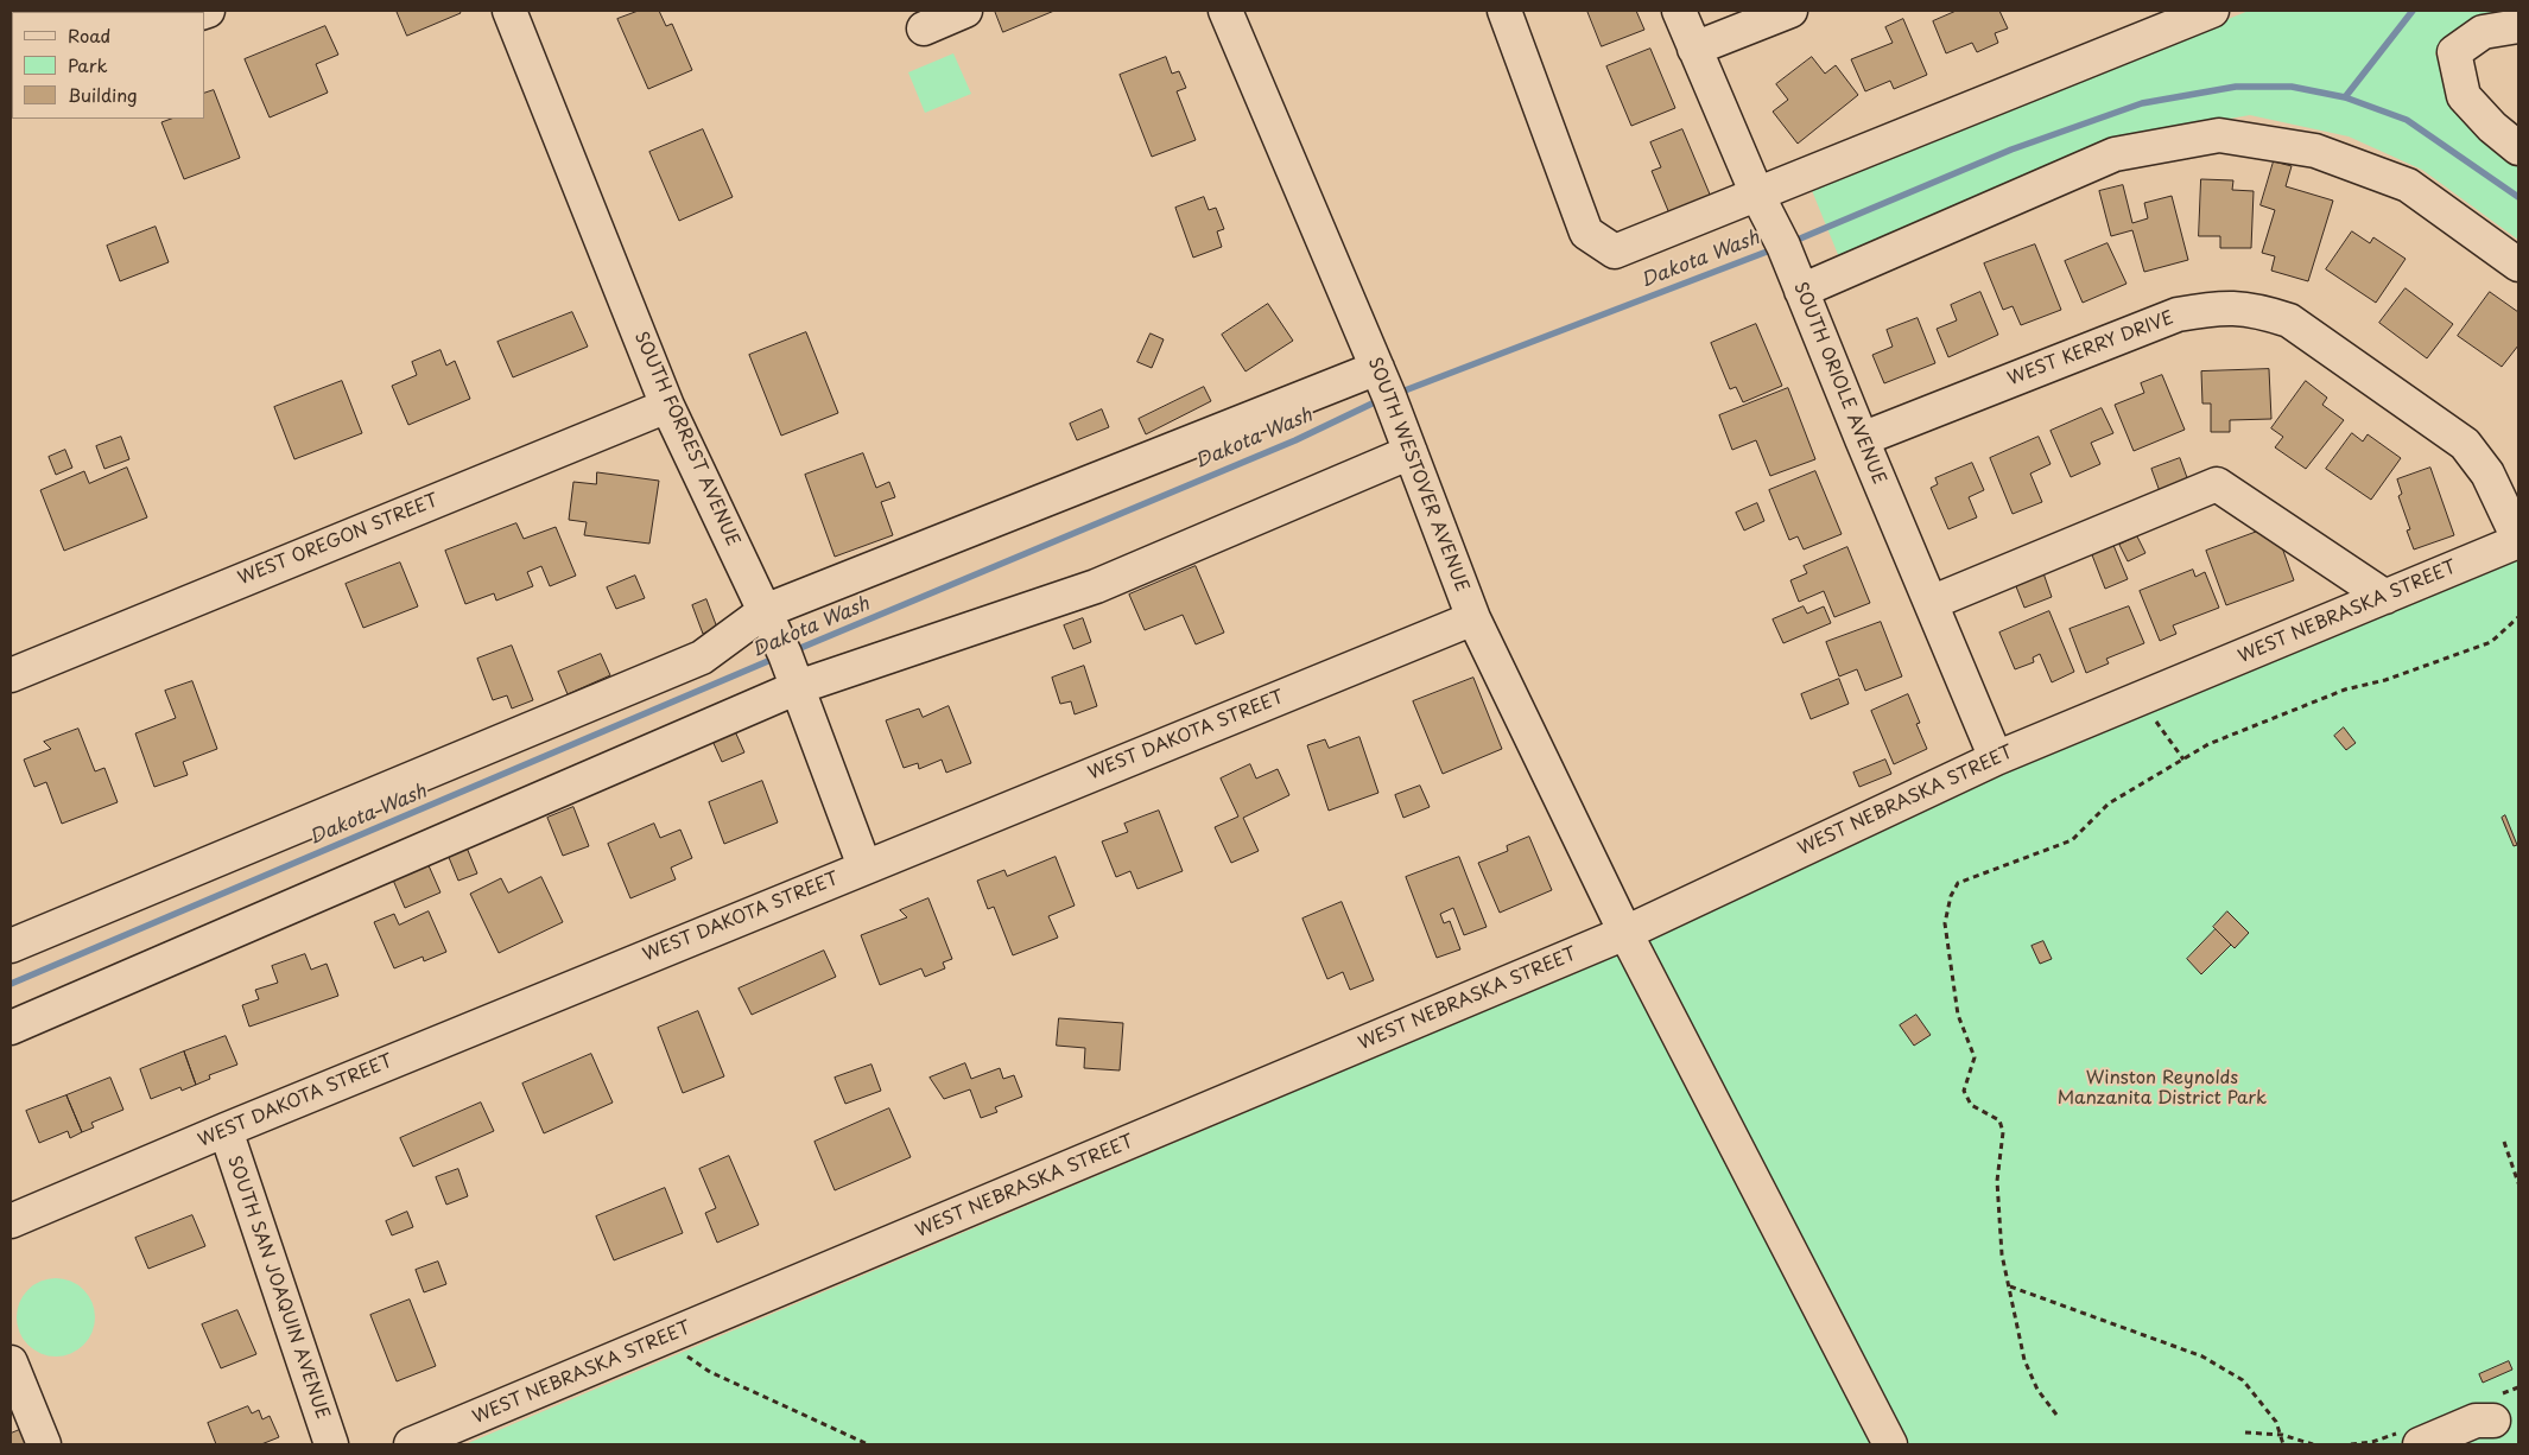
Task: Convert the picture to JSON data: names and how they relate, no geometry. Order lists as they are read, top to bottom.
{
  "streets": {
    "street": [
      "WEST KERRY DRIVE",
      "SOUTH ORIOLE AVENUE",
      "SOUTH FORREST AVENUE",
      "SOUTH WESTOVER AVENUE",
      "WEST OREGON STREET",
      "WEST NEBRASKA STREET",
      "WEST DAKOTA STREET",
      "SOUTH SAN JOAQUIN AVENUE"
    ]
  },
  "crossings": [
    ["WEST KERRY DRIVE", "SOUTH ORIOLE AVENUE"],
    ["WEST KERRY DRIVE", "WEST NEBRASKA STREET"],
    ["SOUTH ORIOLE AVENUE", "WEST NEBRASKA STREET"],
    ["SOUTH FORREST AVENUE", "WEST OREGON STREET"],
    ["SOUTH FORREST AVENUE", "WEST DAKOTA STREET"],
    ["SOUTH WESTOVER AVENUE", "WEST NEBRASKA STREET"],
    ["SOUTH WESTOVER AVENUE", "WEST DAKOTA STREET"],
    ["WEST DAKOTA STREET", "SOUTH SAN JOAQUIN AVENUE"]
  ],
  "water": ["Dakota Wash"],
  "parks": ["Winston Reynolds Manzanita District Park"],
  "legend": ["Road", "Park", "Building"]
}
